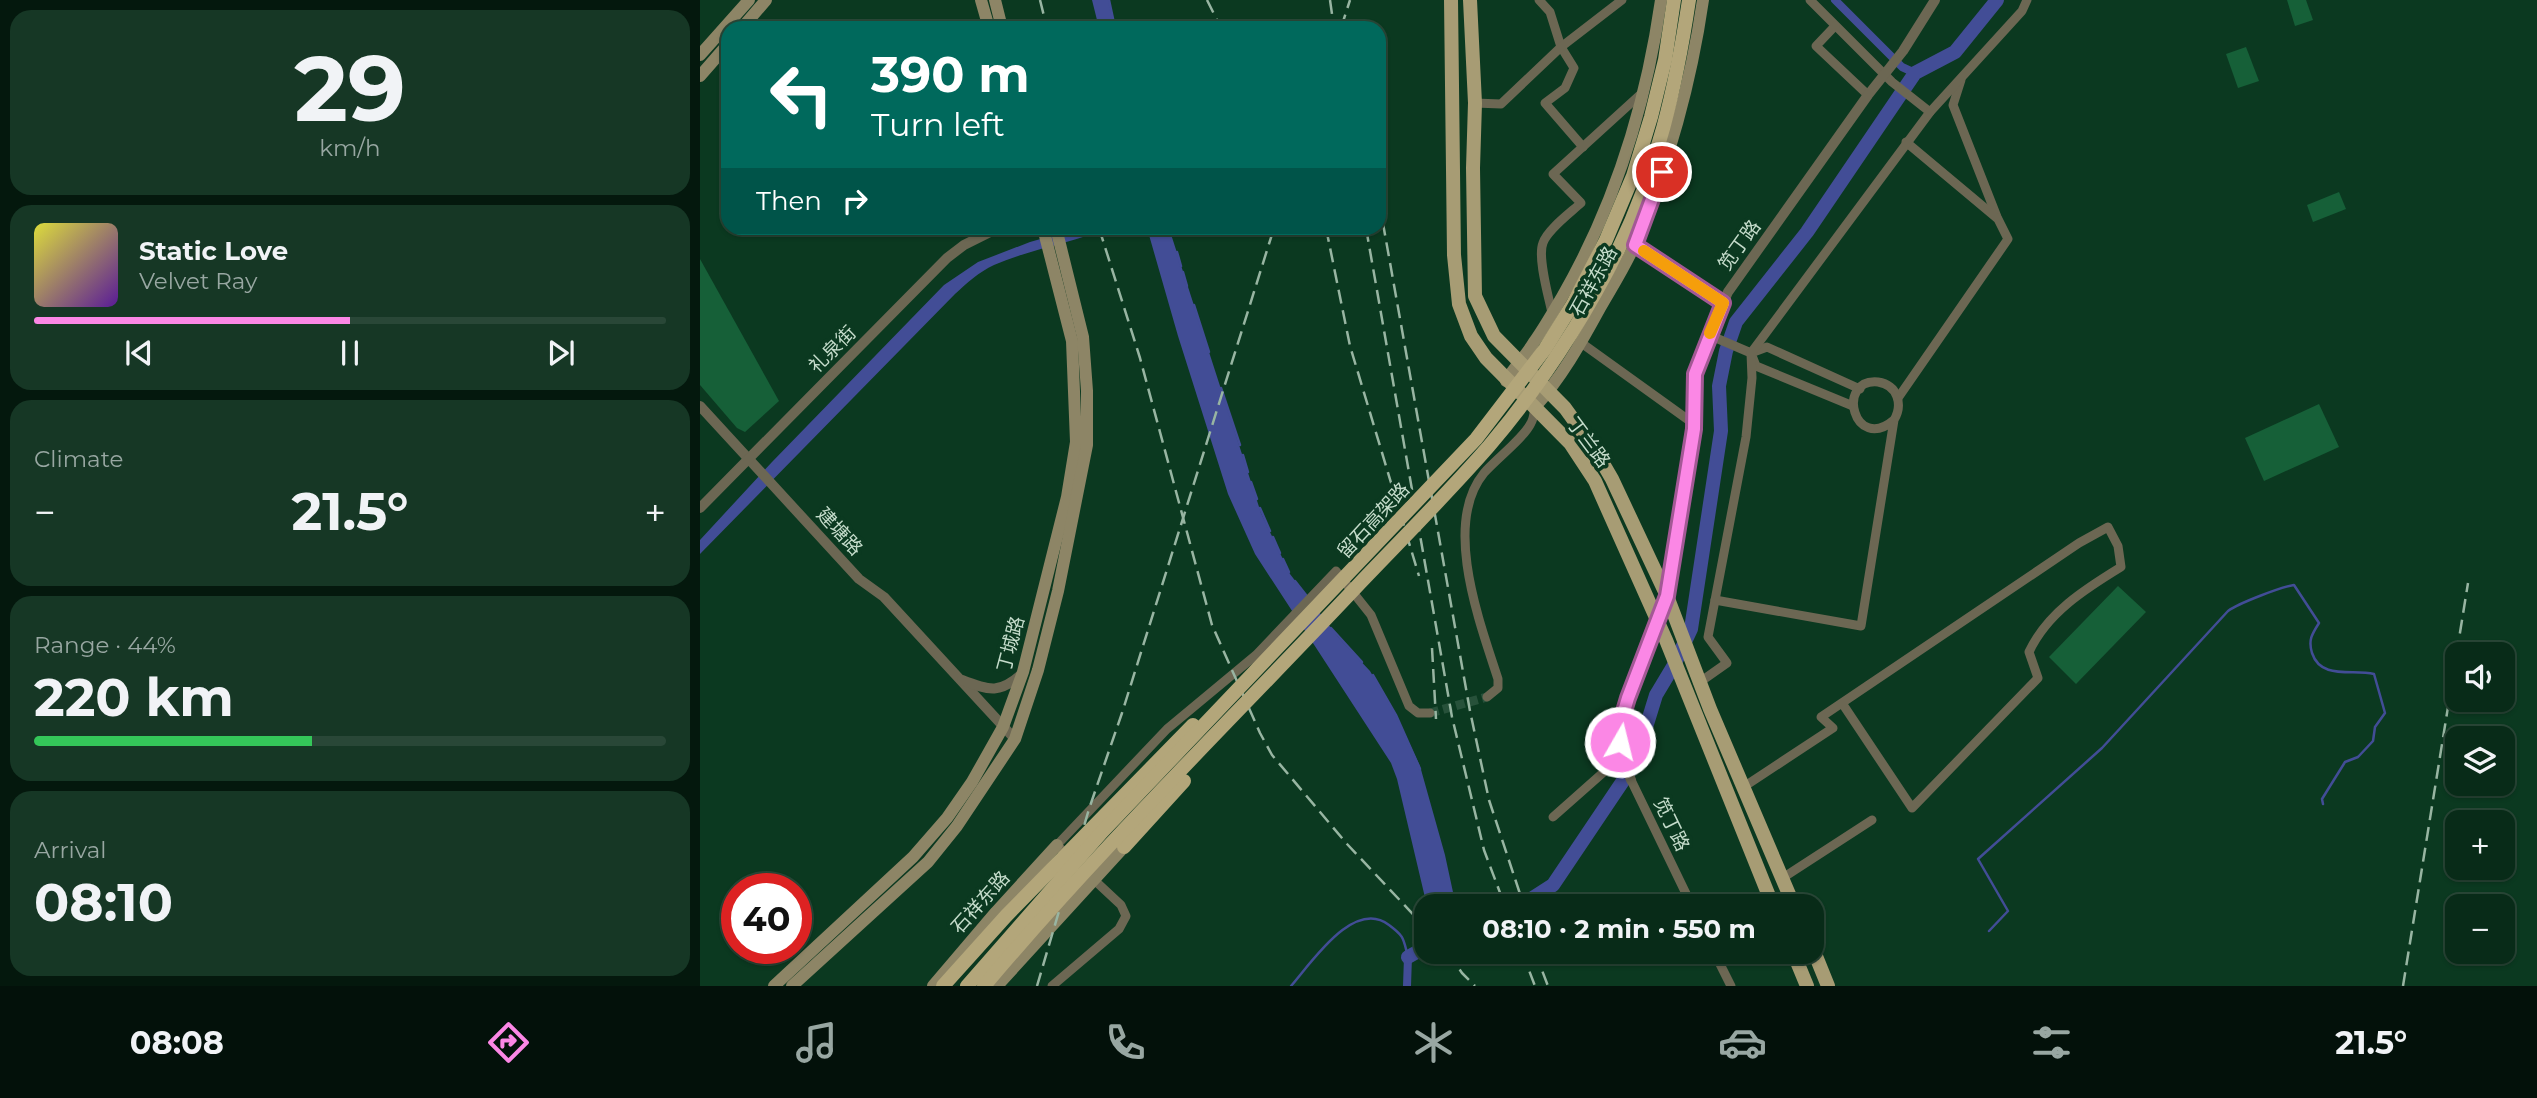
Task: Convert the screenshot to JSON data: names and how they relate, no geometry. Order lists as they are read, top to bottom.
{
  "streets": {
    "highway": ["留石高架路"],
    "main road": ["石祥东路", "丁兰路", "丁城路"],
    "street": ["笕丁路", "礼泉街", "建塘路"]
  },
  "crossings": [
    ["笕丁路", "丁兰路"],
    ["石祥东路", "丁兰路"],
    ["礼泉街", "建塘路"],
    ["建塘路", "丁城路"]
  ],
  "page": {
    "tile": [
      ["29", "km/h"],
      "Climate",
      ["Range · 44%", "220 km"],
      ["Arrival", "08:10"]
    ],
    "turn": ["390 m", "Turn left"],
    "then": "Then",
    "song": ["Static Love", "Velvet Ray"],
    "heat": ["−", "21.5°", "+"],
    "map_buttons": ["+", "−"],
    "limit": "40",
    "trip": "08:10 · 2 min · 550 m",
    "tabs": ["08:08", "21.5°"]
  }
}
